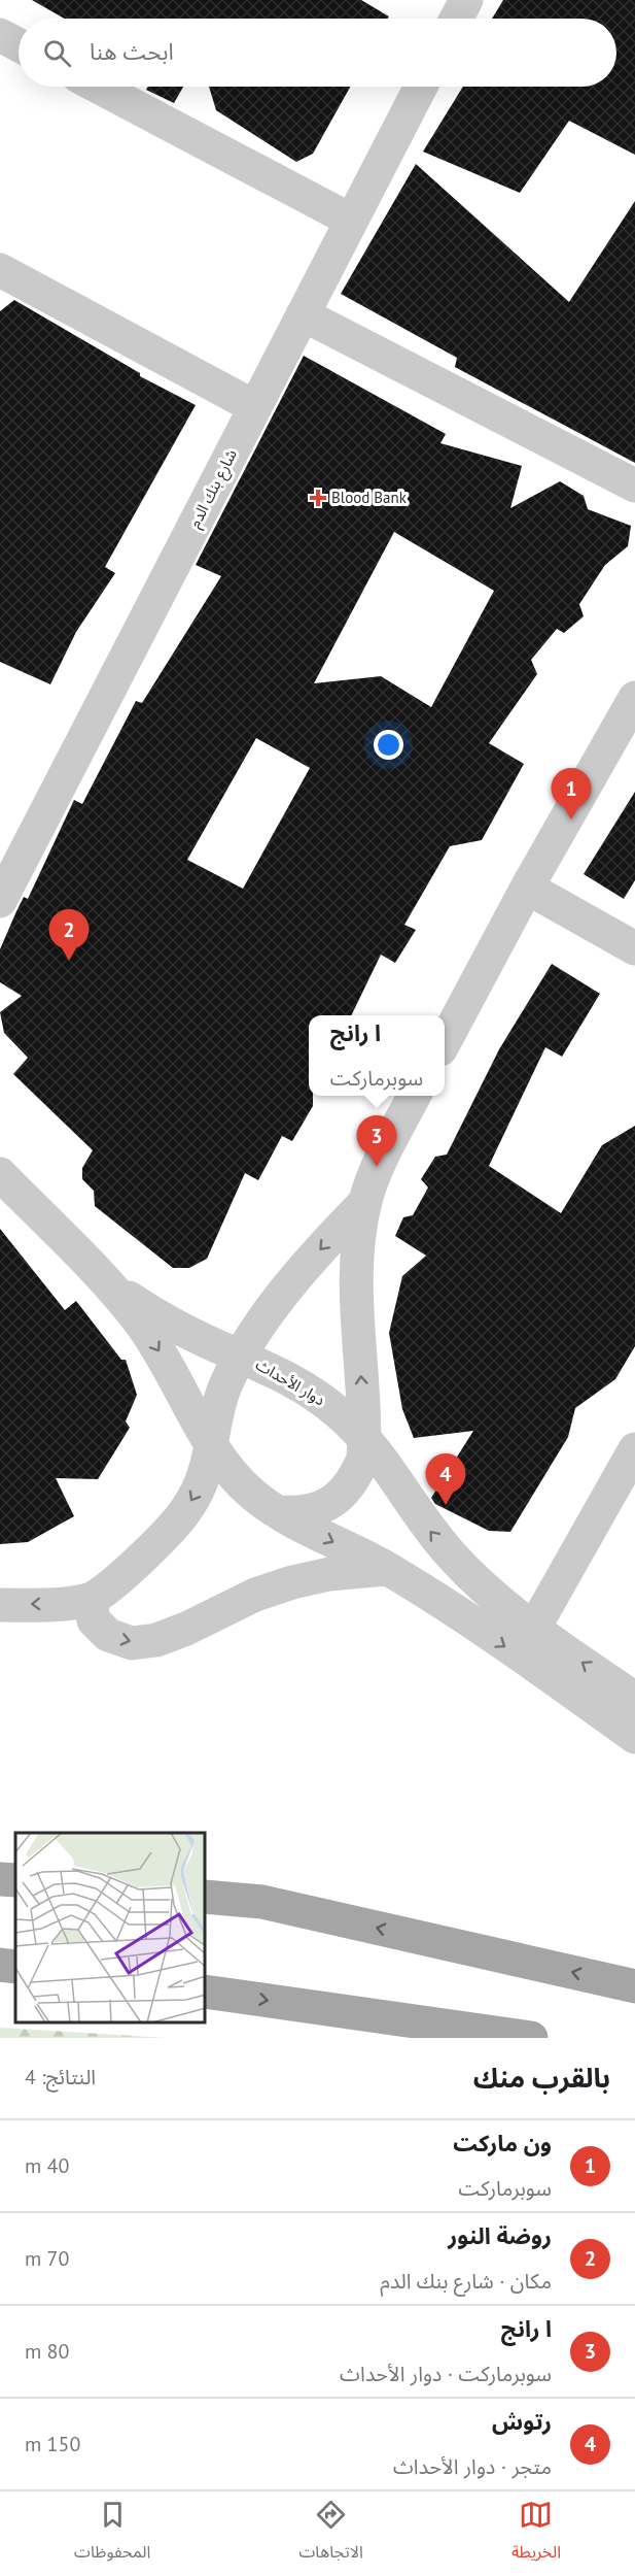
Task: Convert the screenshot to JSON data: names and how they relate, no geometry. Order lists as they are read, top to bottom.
{
  "streets": {
    "street": ["شارع بنك الدم", "دوار الأحداث"]
  },
  "places": {
    "health": ["Blood Bank"]
  },
  "page": {
    "search": "ابحث هنا",
    "pins": [
      "1",
      "2",
      "3",
      "4"
    ],
    "popup": ["ا رانج", "سوبرماركت"],
    "heading": ["بالقرب منك", "النتائج: 4"],
    "list": [
      {
        "mark": "1",
        "name": "ون ماركت",
        "note": "سوبرماركت",
        "value": "40 m"
      },
      {
        "mark": "2",
        "name": "روضة النور",
        "note": "مكان · شارع بنك الدم",
        "value": "70 m"
      },
      {
        "mark": "3",
        "name": "ا رانج",
        "note": "سوبرماركت · دوار الأحداث",
        "value": "80 m"
      },
      {
        "mark": "4",
        "name": "رتوش",
        "note": "متجر · دوار الأحداث",
        "value": "150 m"
      }
    ],
    "nav": ["الخريطة", "الاتجاهات", "المحفوظات"]
  }
}
